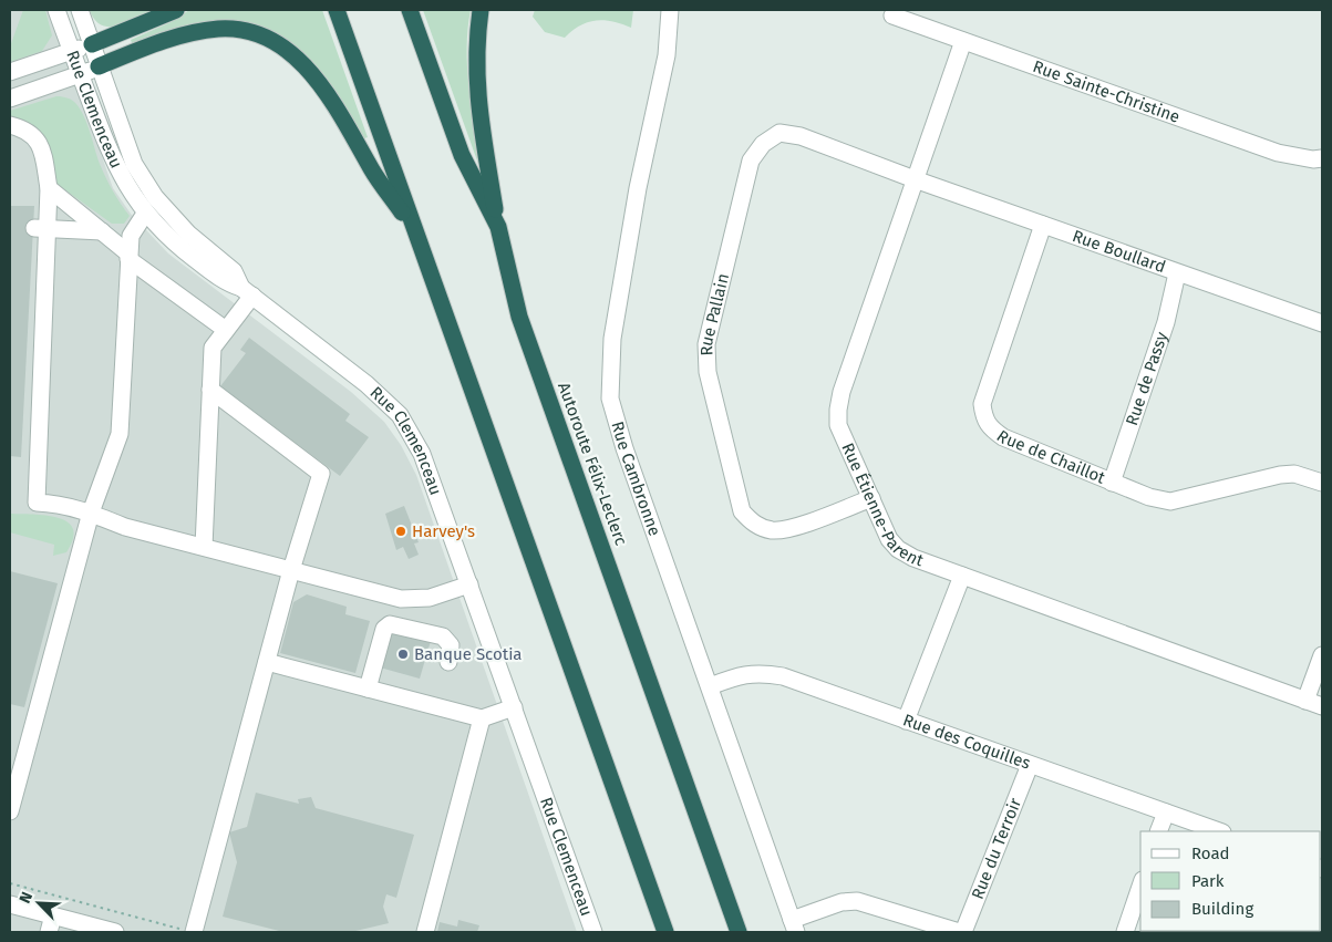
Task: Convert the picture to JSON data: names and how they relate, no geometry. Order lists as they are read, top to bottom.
{
  "streets": {
    "highway": ["Autoroute Félix-Leclerc"],
    "street": [
      "Rue Sainte-Christine",
      "Rue Clemenceau",
      "Rue Boullard",
      "Rue Pallain",
      "Rue de Passy",
      "Rue de Chaillot",
      "Rue Cambronne",
      "Rue Étienne-Parent",
      "Rue des Coquilles",
      "Rue du Terroir"
    ]
  },
  "crossings": [
    ["Rue Sainte-Christine", "Rue Étienne-Parent"],
    ["Rue Boullard", "Rue Pallain"],
    ["Rue Boullard", "Rue de Passy"],
    ["Rue Boullard", "Rue de Chaillot"],
    ["Rue Boullard", "Rue Étienne-Parent"],
    ["Rue Pallain", "Rue Étienne-Parent"],
    ["Rue de Passy", "Rue de Chaillot"],
    ["Rue Cambronne", "Rue des Coquilles"],
    ["Rue des Coquilles", "Rue du Terroir"]
  ],
  "places": ["Harvey's", "Banque Scotia"],
  "legend": ["Road", "Park", "Building"],
  "north": "top left"
}
